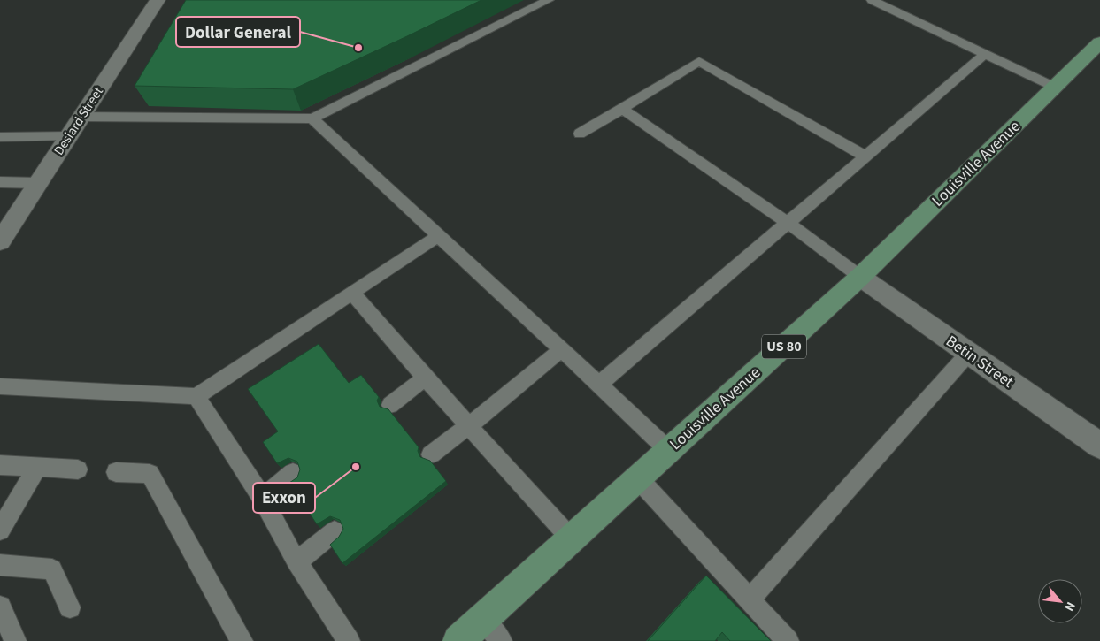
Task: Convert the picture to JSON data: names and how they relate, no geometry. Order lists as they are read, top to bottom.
{
  "streets": {
    "main road": ["Louisville Avenue", "US 80"],
    "street": ["Desiard Street", "Betin Street"]
  },
  "crossings": [
    ["Louisville Avenue", "Betin Street"]
  ],
  "places": ["Dollar General", "Exxon"],
  "north": "bottom right"
}
